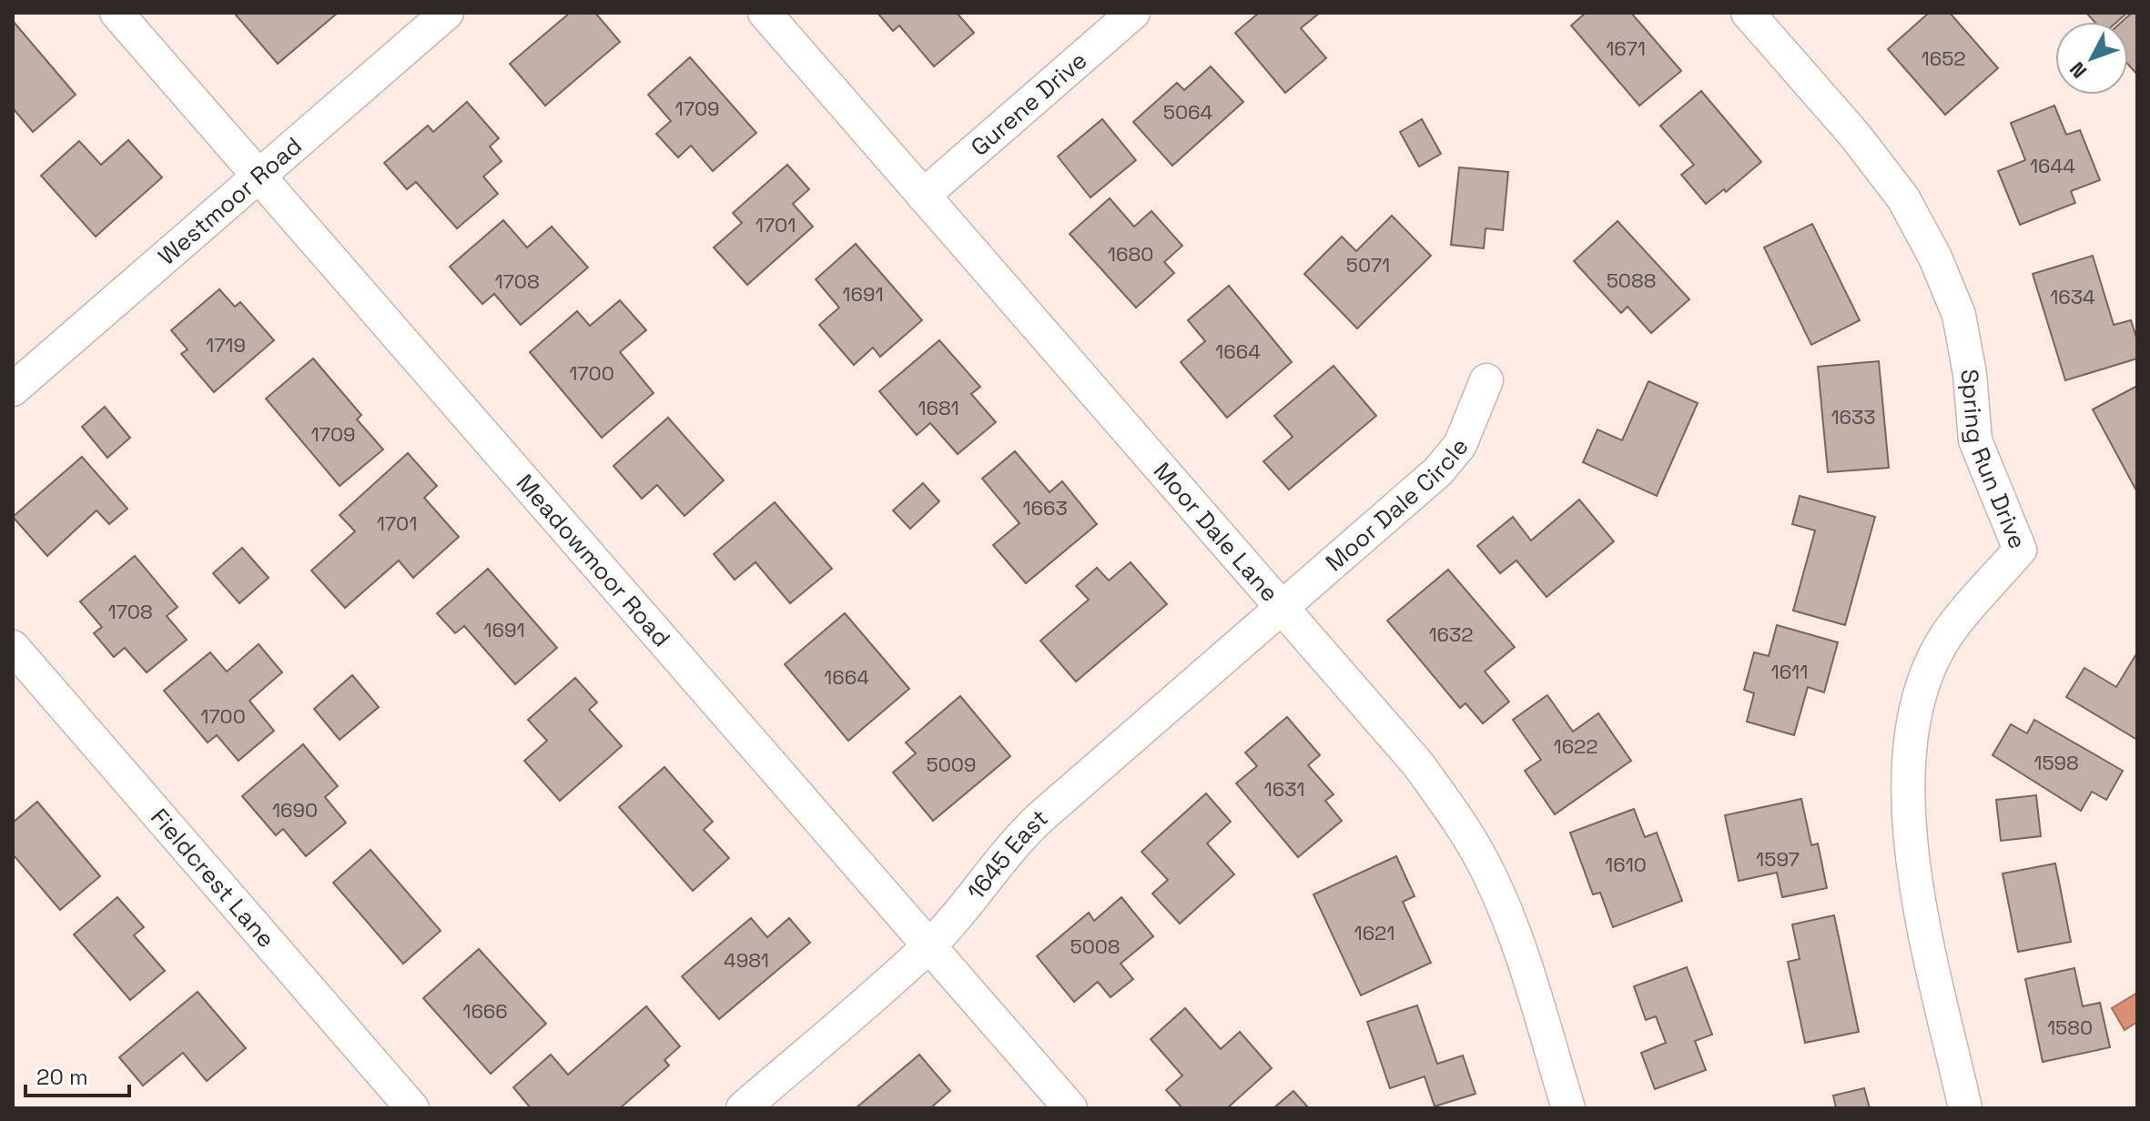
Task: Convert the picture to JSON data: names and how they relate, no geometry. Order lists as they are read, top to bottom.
{
  "streets": {
    "street": [
      "Gurene Drive",
      "Westmoor Road",
      "Spring Run Drive",
      "Moor Dale Circle",
      "Moor Dale Lane",
      "Meadowmoor Road",
      "1645 East",
      "Fieldcrest Lane"
    ]
  },
  "crossings": [
    ["Gurene Drive", "Moor Dale Lane"],
    ["Westmoor Road", "Meadowmoor Road"],
    ["Moor Dale Circle", "Moor Dale Lane"],
    ["Moor Dale Circle", "1645 East"],
    ["Moor Dale Lane", "1645 East"],
    ["Meadowmoor Road", "1645 East"]
  ],
  "house_numbers": [
    "1671",
    "1652",
    "1709",
    "5064",
    "1644",
    "1701",
    "1680",
    "5071",
    "5088",
    "1708",
    "1691",
    "1634",
    "1719",
    "1664",
    "1700",
    "1681",
    "1633",
    "1709",
    "1663",
    "1701",
    "1708",
    "1691",
    "1632",
    "1611",
    "1664",
    "1700",
    "1622",
    "1598",
    "5009",
    "1631",
    "1690",
    "1597",
    "1610",
    "1621",
    "5008",
    "4981",
    "1666",
    "1580"
  ],
  "scale_bar": "20 m",
  "north": "bottom left"
}
